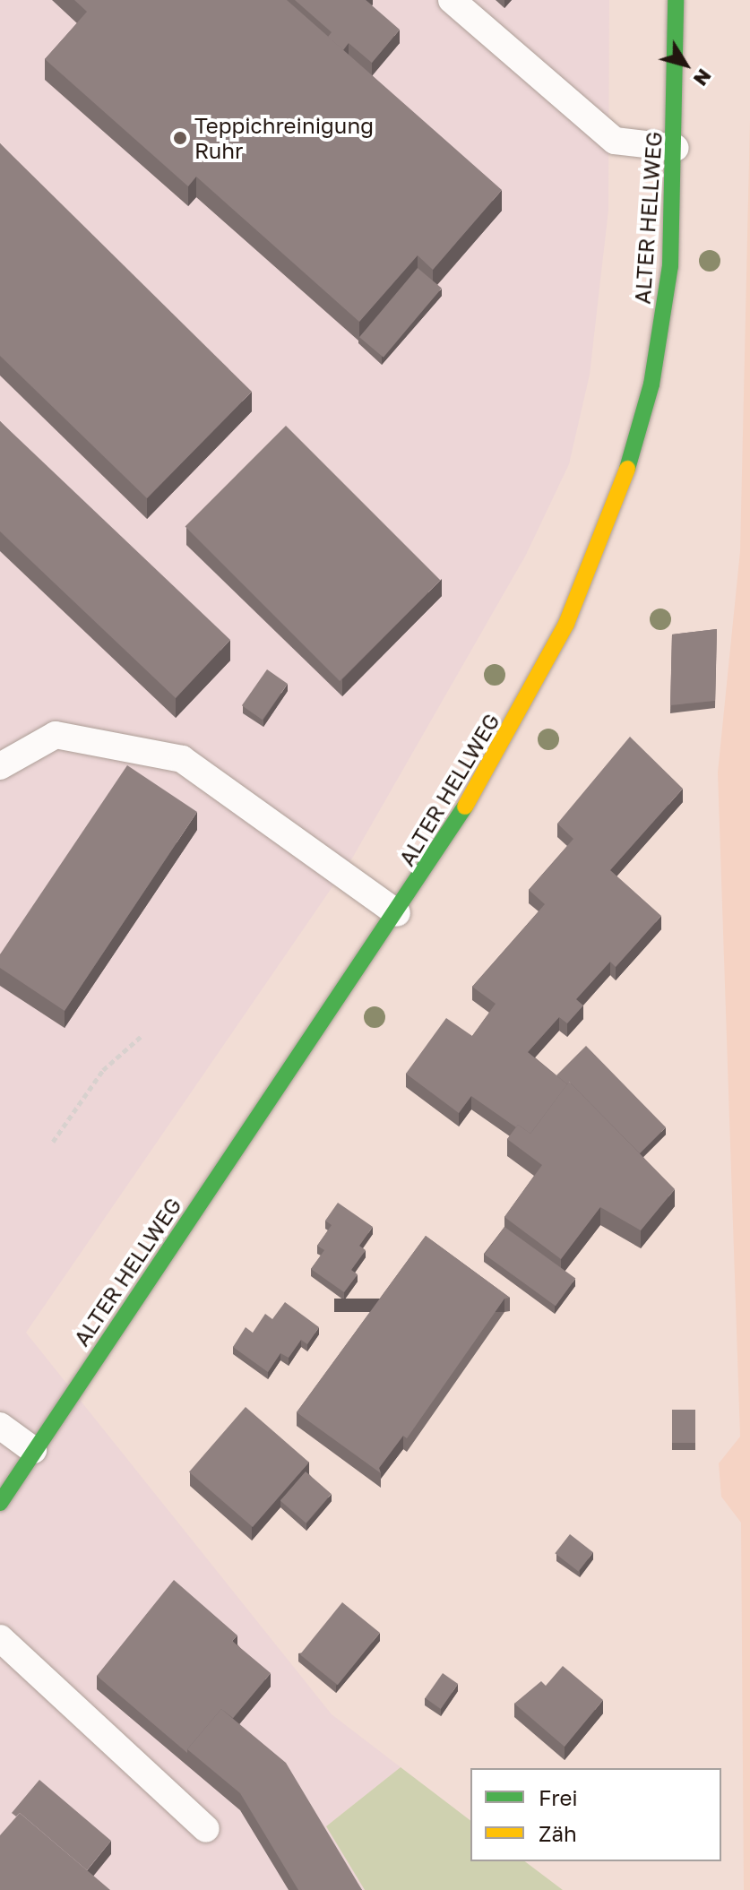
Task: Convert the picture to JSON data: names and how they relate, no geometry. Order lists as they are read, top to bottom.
{
  "streets": {
    "street": ["ALTER HELLWEG"]
  },
  "places": ["Teppichreinigung Ruhr"],
  "legend": ["Frei", "Zäh"],
  "north": "bottom right"
}
